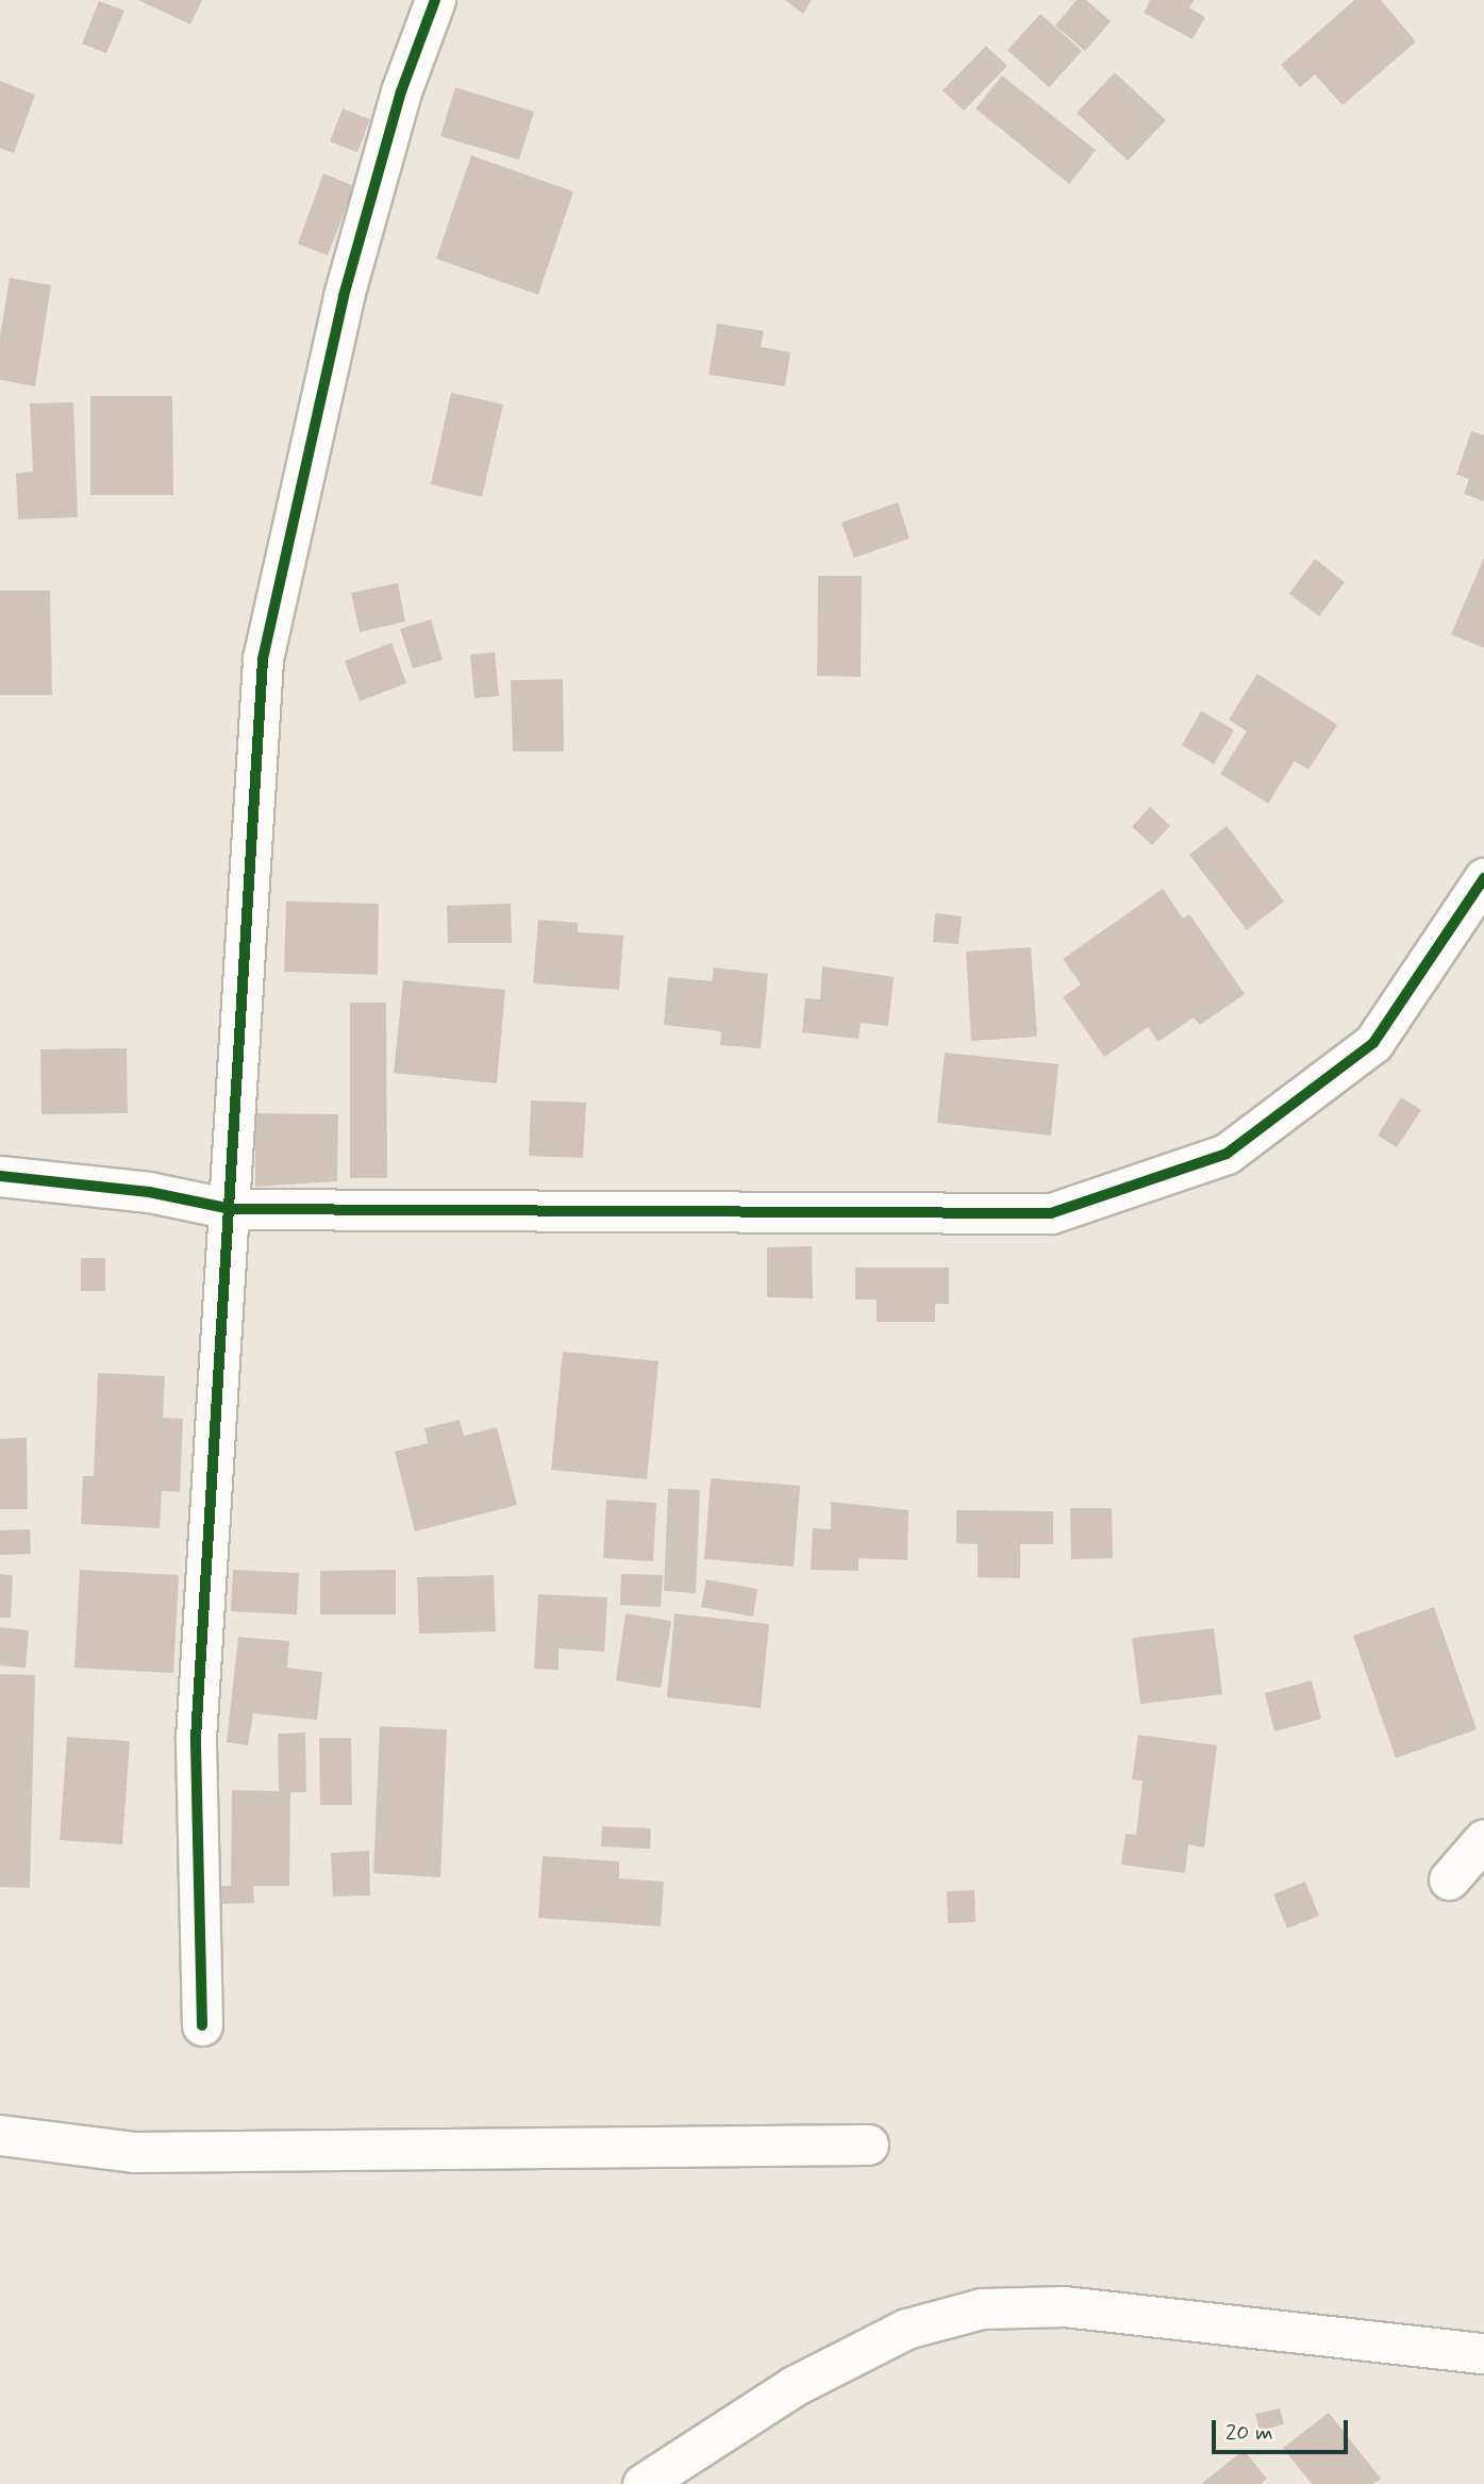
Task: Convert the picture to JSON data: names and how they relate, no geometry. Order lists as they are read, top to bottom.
{
  "scale_bar": "20 m"
}
